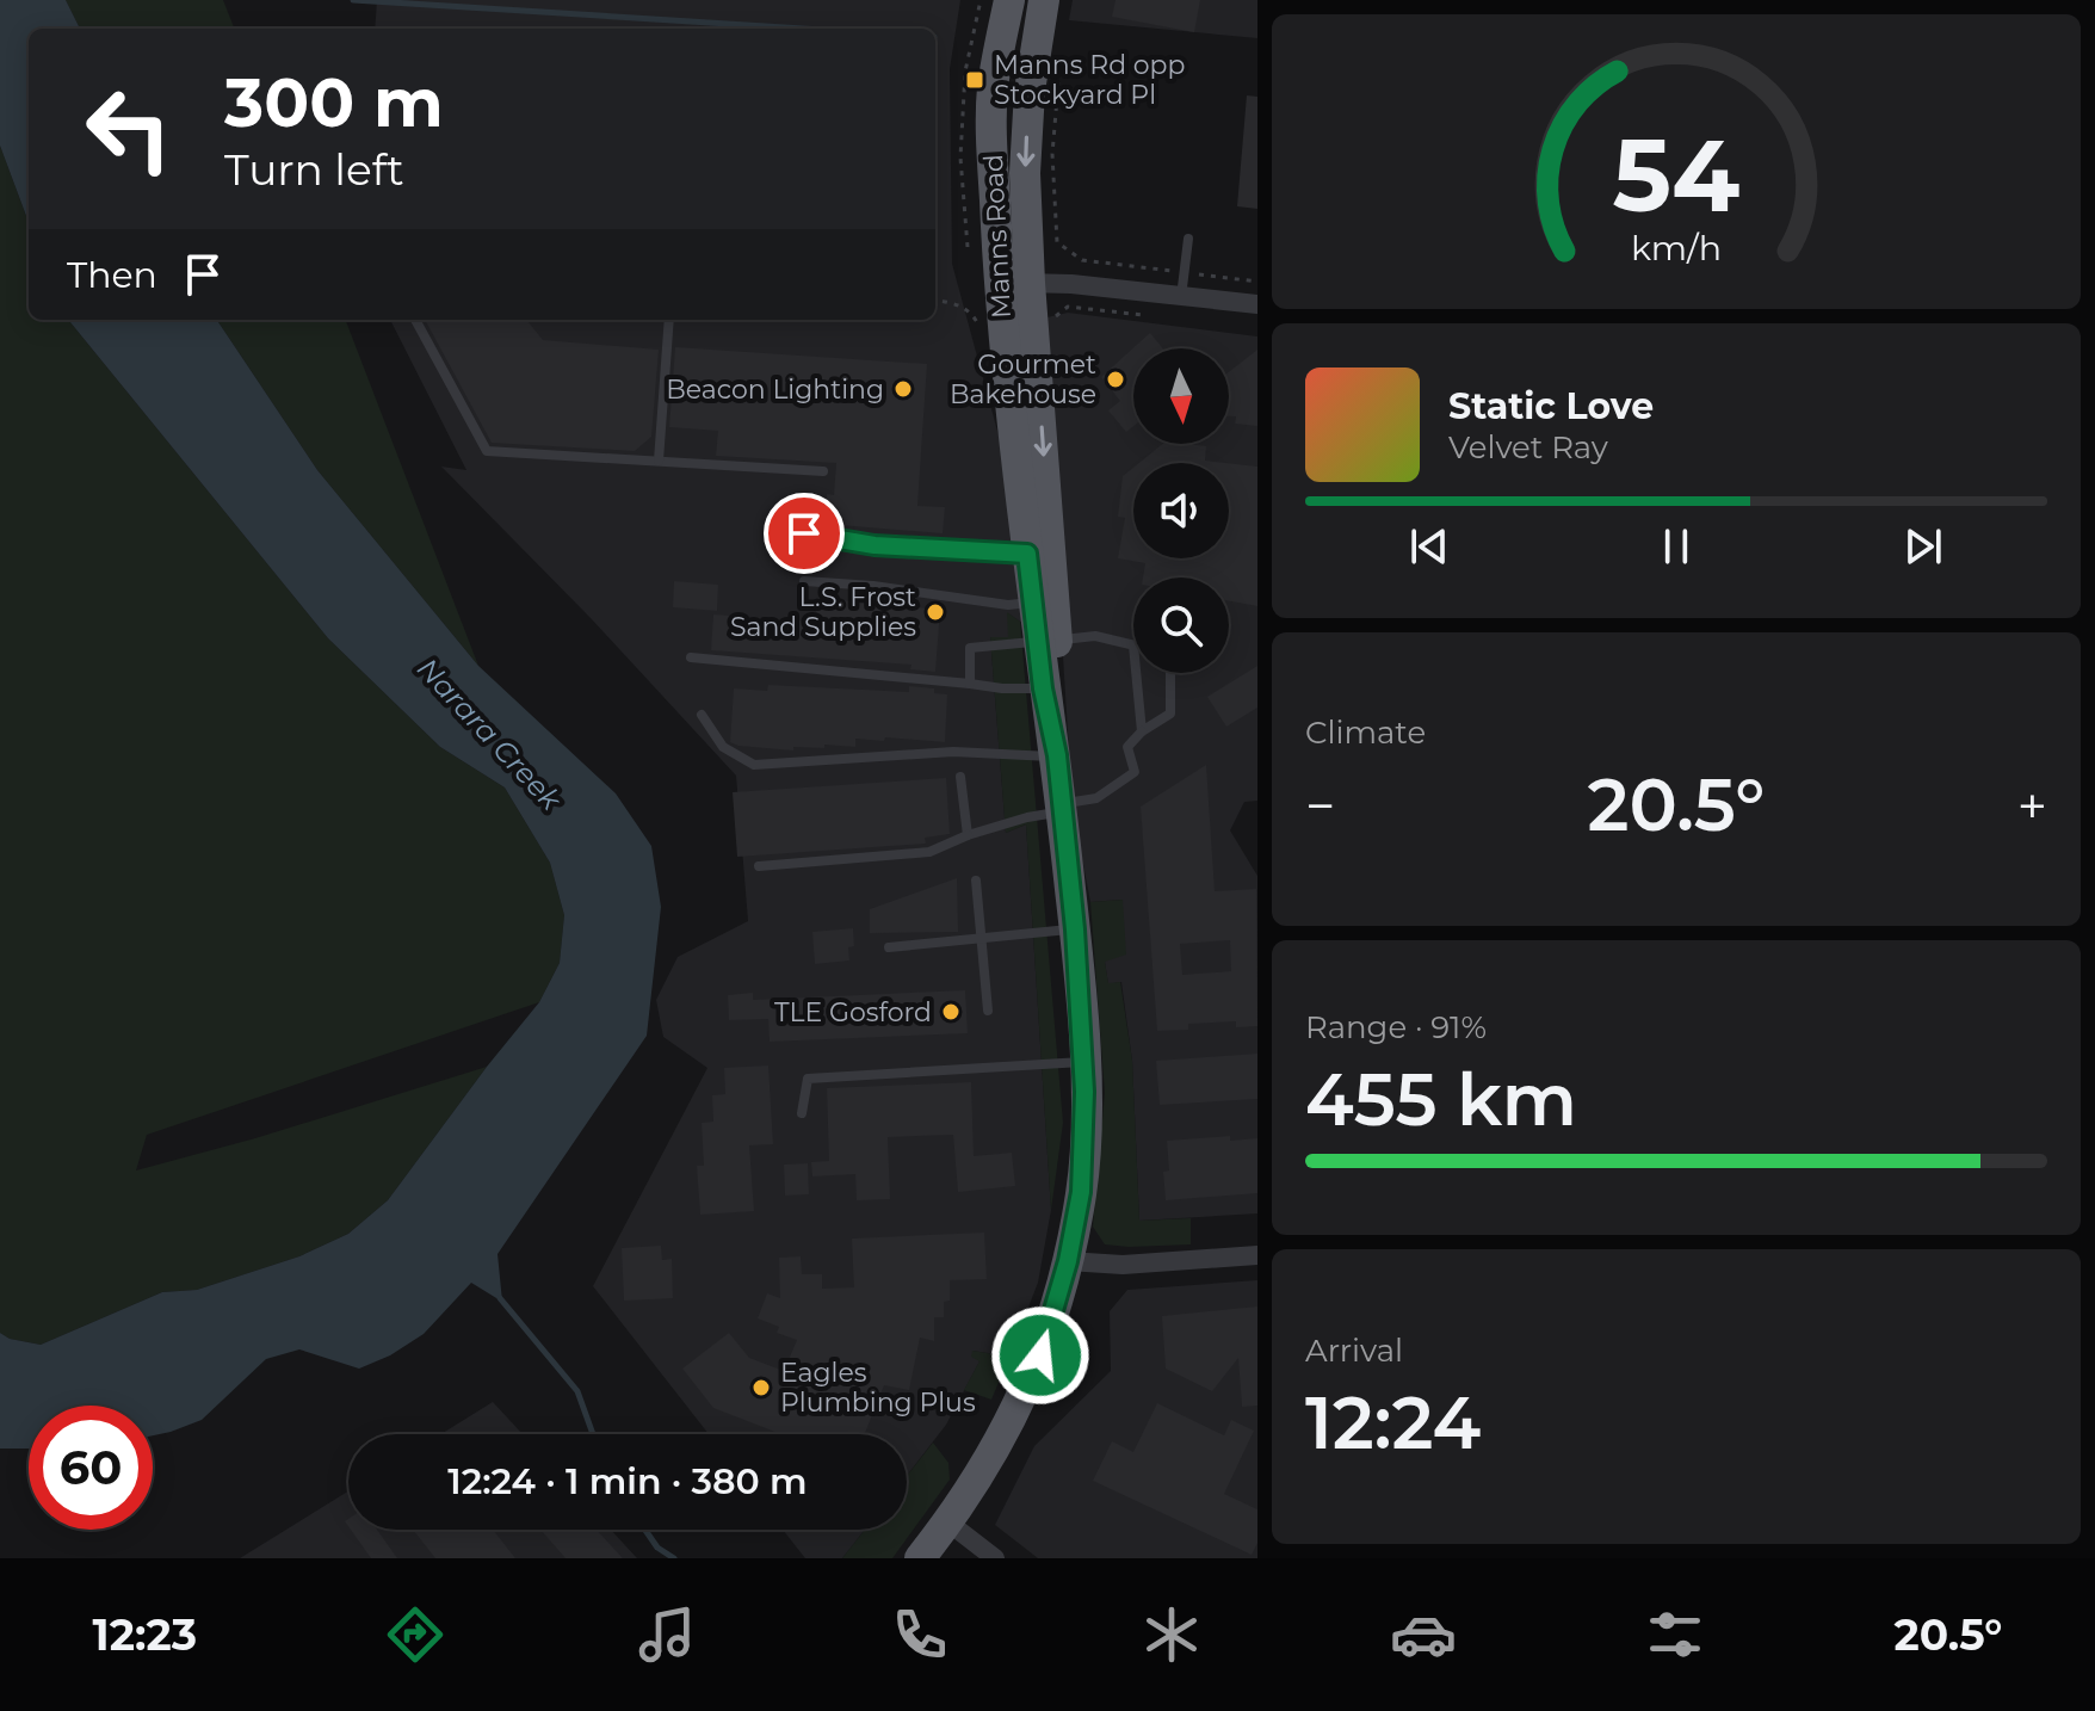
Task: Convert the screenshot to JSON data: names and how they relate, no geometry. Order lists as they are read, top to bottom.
{
  "streets": {
    "main road": ["Manns Road"]
  },
  "water": ["Narara Creek"],
  "places": {
    "transit": ["Manns Rd opp Stockyard Pl"],
    "other": [
      "Gourmet Bakehouse",
      "Beacon Lighting",
      "L.S. Frost Sand Supplies",
      "TLE Gosford",
      "Eagles Plumbing Plus"
    ]
  },
  "north": "bottom",
  "page": {
    "turn": ["300 m", "Turn left"],
    "then": "Then",
    "song": ["Static Love", "Velvet Ray"],
    "tile": [
      "Climate",
      ["Range · 91%", "455 km"],
      ["Arrival", "12:24"]
    ],
    "heat": ["−", "20.5°", "+"],
    "limit": "60",
    "trip": "12:24 · 1 min · 380 m",
    "tabs": ["12:23", "20.5°"],
    "gauge": ["54", "km/h"]
  }
}
